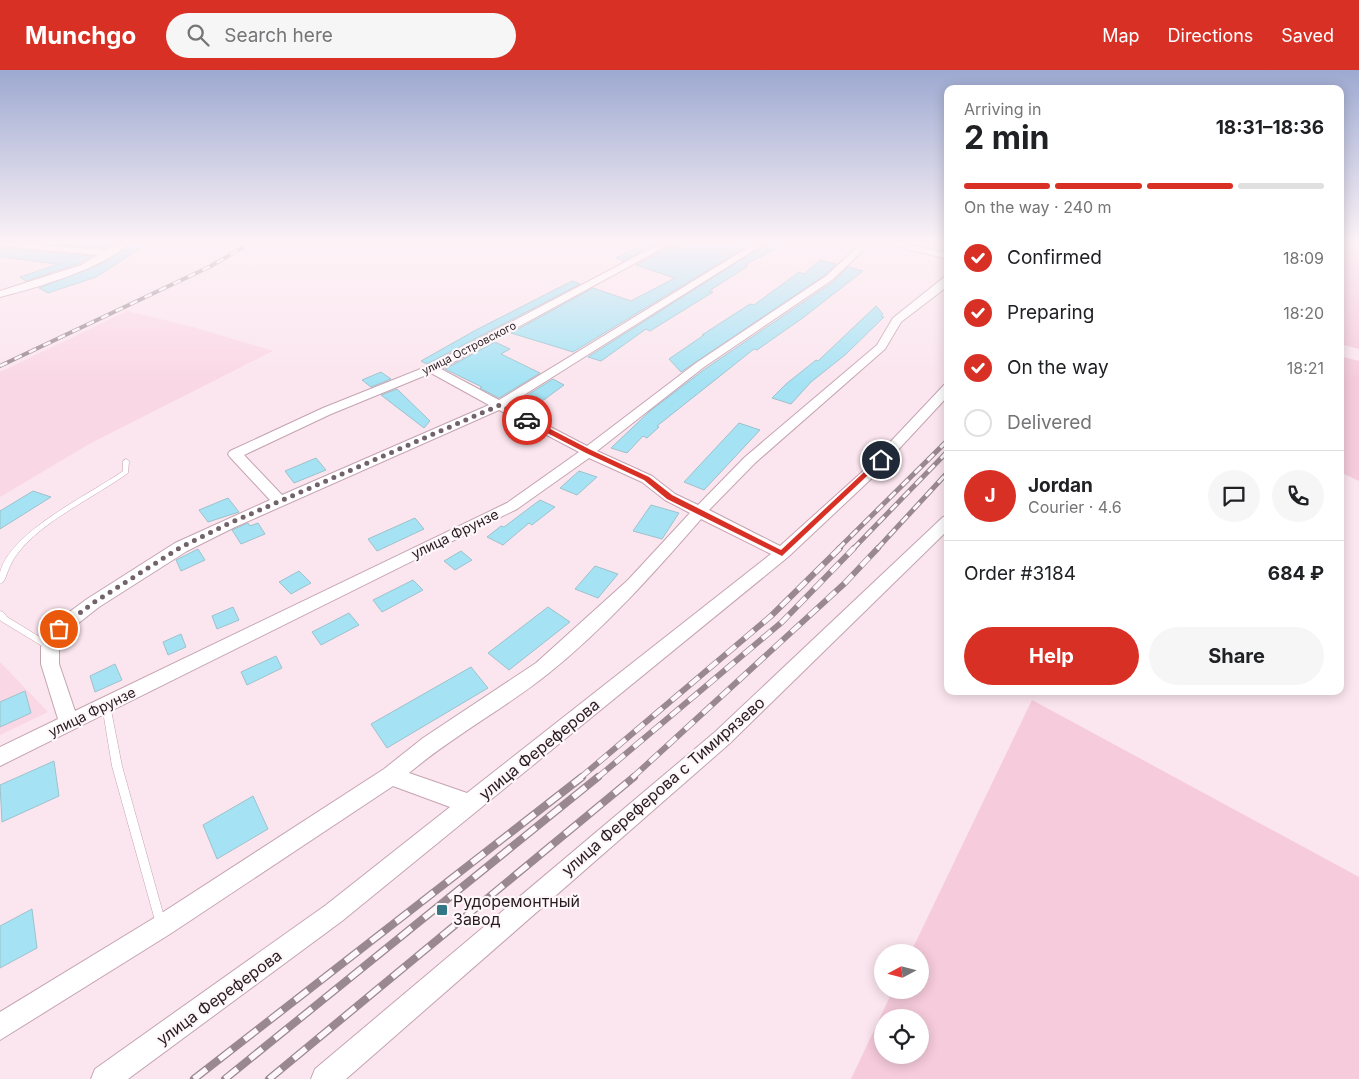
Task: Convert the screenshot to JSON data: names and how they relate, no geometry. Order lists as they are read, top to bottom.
{
  "streets": {
    "street": [
      "улица Островского",
      "улица Фрунзе",
      "улица Фереферова",
      "улица Фереферова с Тимирязево"
    ]
  },
  "places": {
    "transit": ["Рудоремонтный Завод"]
  },
  "north": "left",
  "page": {
    "header": "Munchgo",
    "search": "Search here",
    "nav": ["Map", "Directions", "Saved"],
    "heading": ["2 min", "Arriving in", "18:31–18:36"],
    "panel": [
      "Jordan",
      "Courier · 4.6",
      "Order #3184",
      "684 ₽"
    ],
    "bar": "On the way · 240 m",
    "list": [
      ["Confirmed", "18:09"],
      ["Preparing", "18:20"],
      ["On the way", "18:21"],
      "Delivered"
    ],
    "round": "J",
    "buttons": ["Help", "Share"]
  }
}
